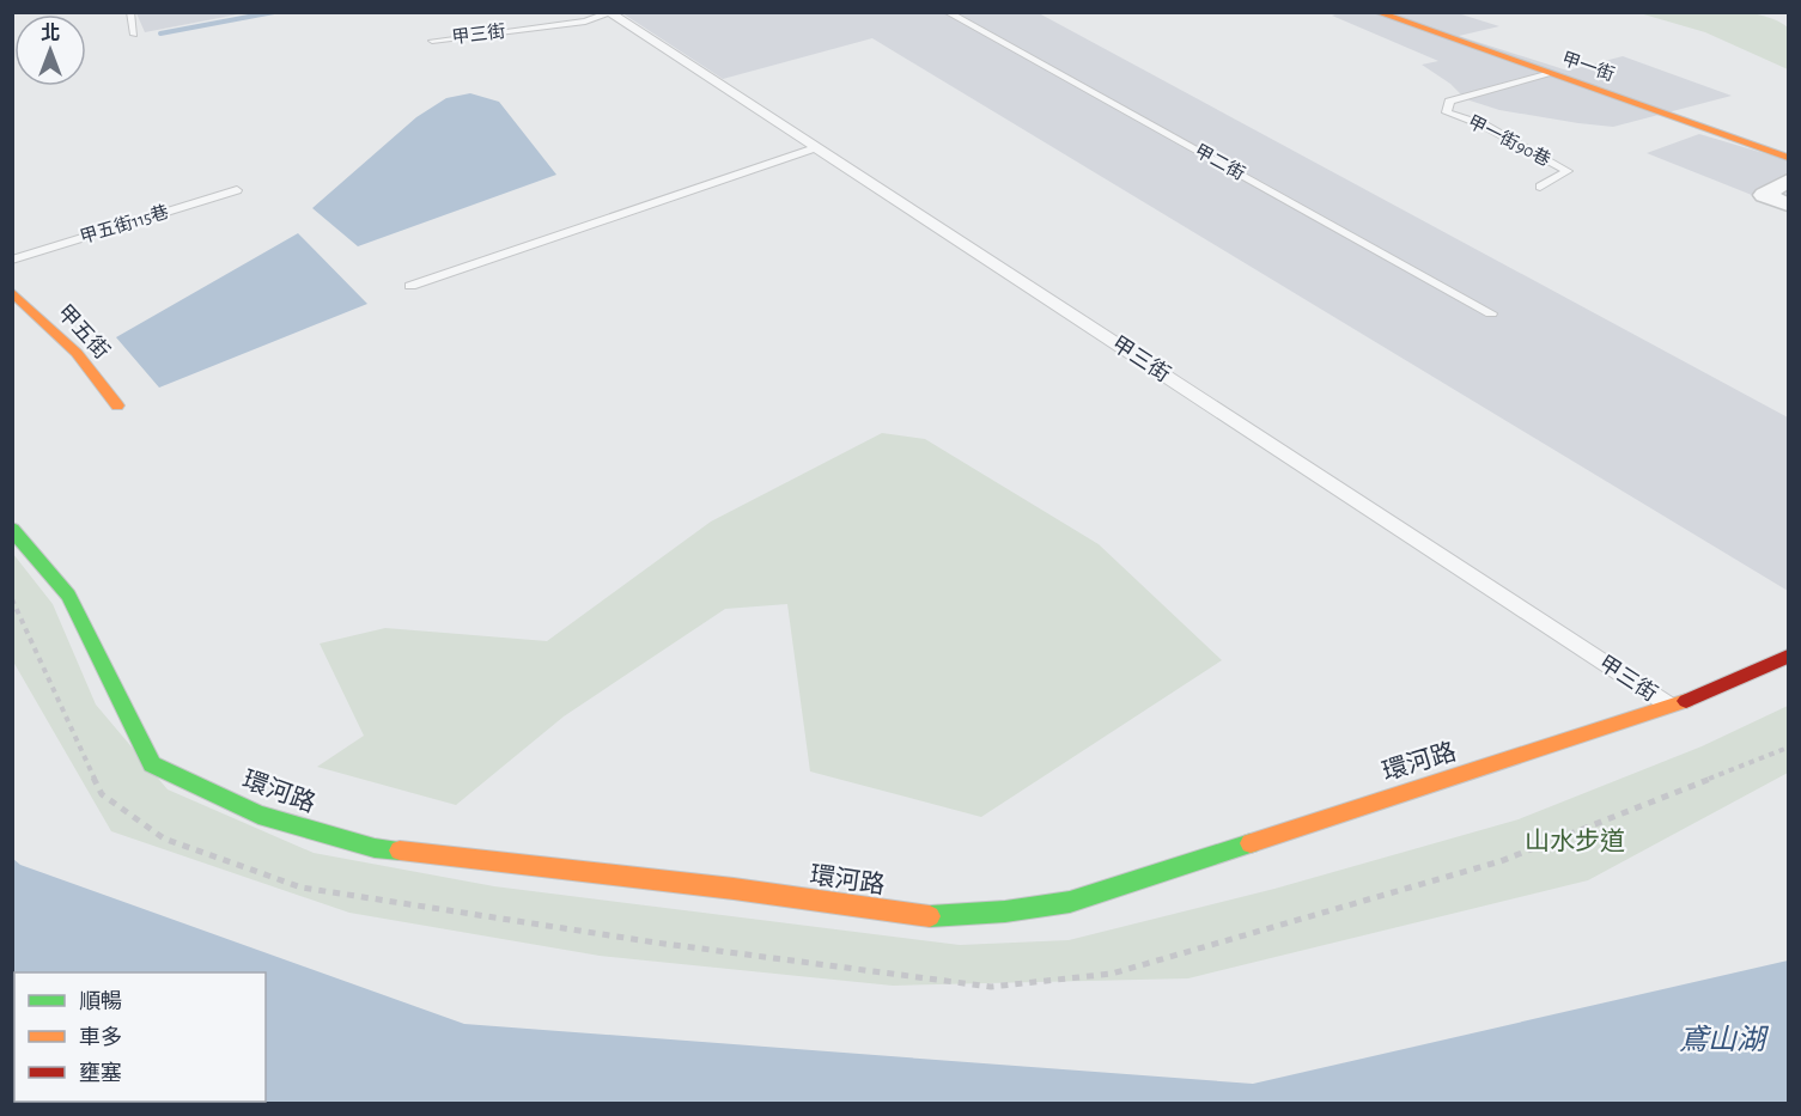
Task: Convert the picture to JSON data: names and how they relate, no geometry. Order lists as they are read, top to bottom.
{
  "streets": {
    "street": ["甲一街", "甲五街", "環河路"],
    "lane": [
      "甲三街",
      "甲一街90巷",
      "甲二街",
      "甲五街115巷"
    ]
  },
  "crossings": [
    ["甲三街", "環河路"],
    ["甲一街", "甲一街90巷"]
  ],
  "water": ["鳶山湖"],
  "parks": ["山水步道"],
  "legend": ["順暢", "車多", "壅塞"],
  "north": "top"
}
